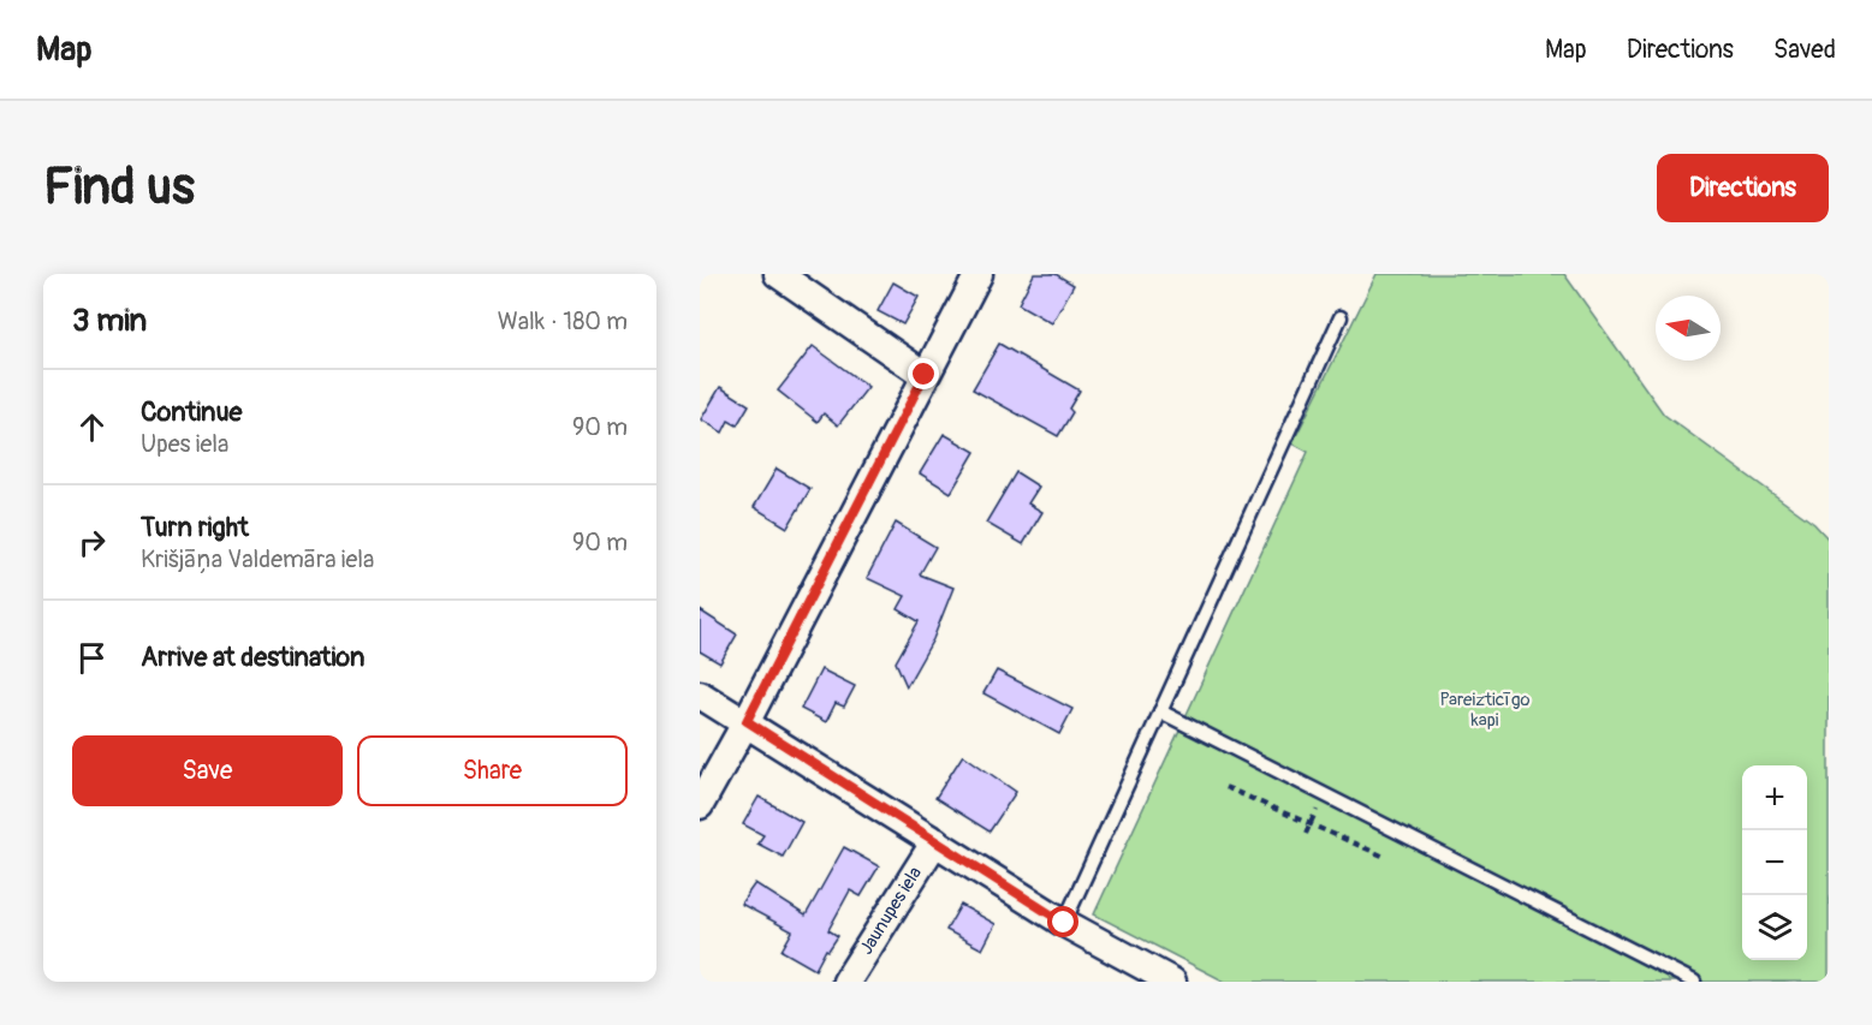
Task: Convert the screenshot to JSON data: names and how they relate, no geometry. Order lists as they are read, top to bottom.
{
  "streets": {
    "street": ["Jaunupes iela"]
  },
  "parks": ["Pareizticīgo kapi"],
  "north": "left",
  "page": {
    "header": "Map",
    "nav": ["Map", "Directions", "Saved"],
    "buttons": [
      "Directions",
      ["Save", "Share"]
    ],
    "title": "Find us",
    "heading": ["3 min", "Walk · 180 m"],
    "list": [
      ["Continue", "Upes iela", "90 m"],
      ["Turn right", "Krišjāņa Valdemāra iela", "90 m"],
      "Arrive at destination"
    ],
    "map_buttons": ["+", "−"]
  }
}
